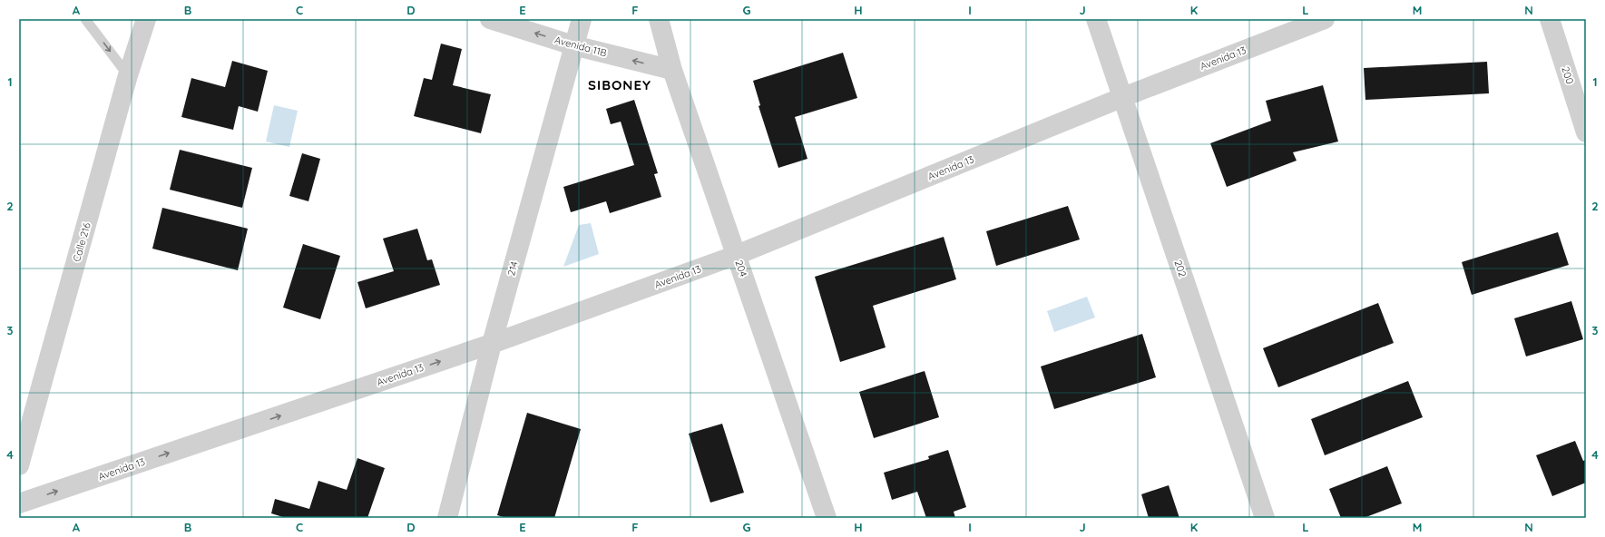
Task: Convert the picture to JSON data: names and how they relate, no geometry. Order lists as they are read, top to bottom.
{
  "streets": {
    "street": [
      "Avenida 11B",
      "Avenida 13",
      "200",
      "Calle 216",
      "214",
      "204",
      "202"
    ]
  },
  "crossings": [
    ["Avenida 11B", "214"],
    ["Avenida 11B", "204"],
    ["Avenida 13", "214"],
    ["Avenida 13", "204"],
    ["Avenida 13", "202"]
  ],
  "one_way": ["Avenida 11B", "Avenida 13"],
  "districts": ["SIBONEY"],
  "grid": {
    "columns": [
      "A",
      "B",
      "C",
      "D",
      "E",
      "F",
      "G",
      "H",
      "I",
      "J",
      "K",
      "L",
      "M",
      "N"
    ],
    "rows": [
      "1",
      "2",
      "3",
      "4"
    ]
  }
}
